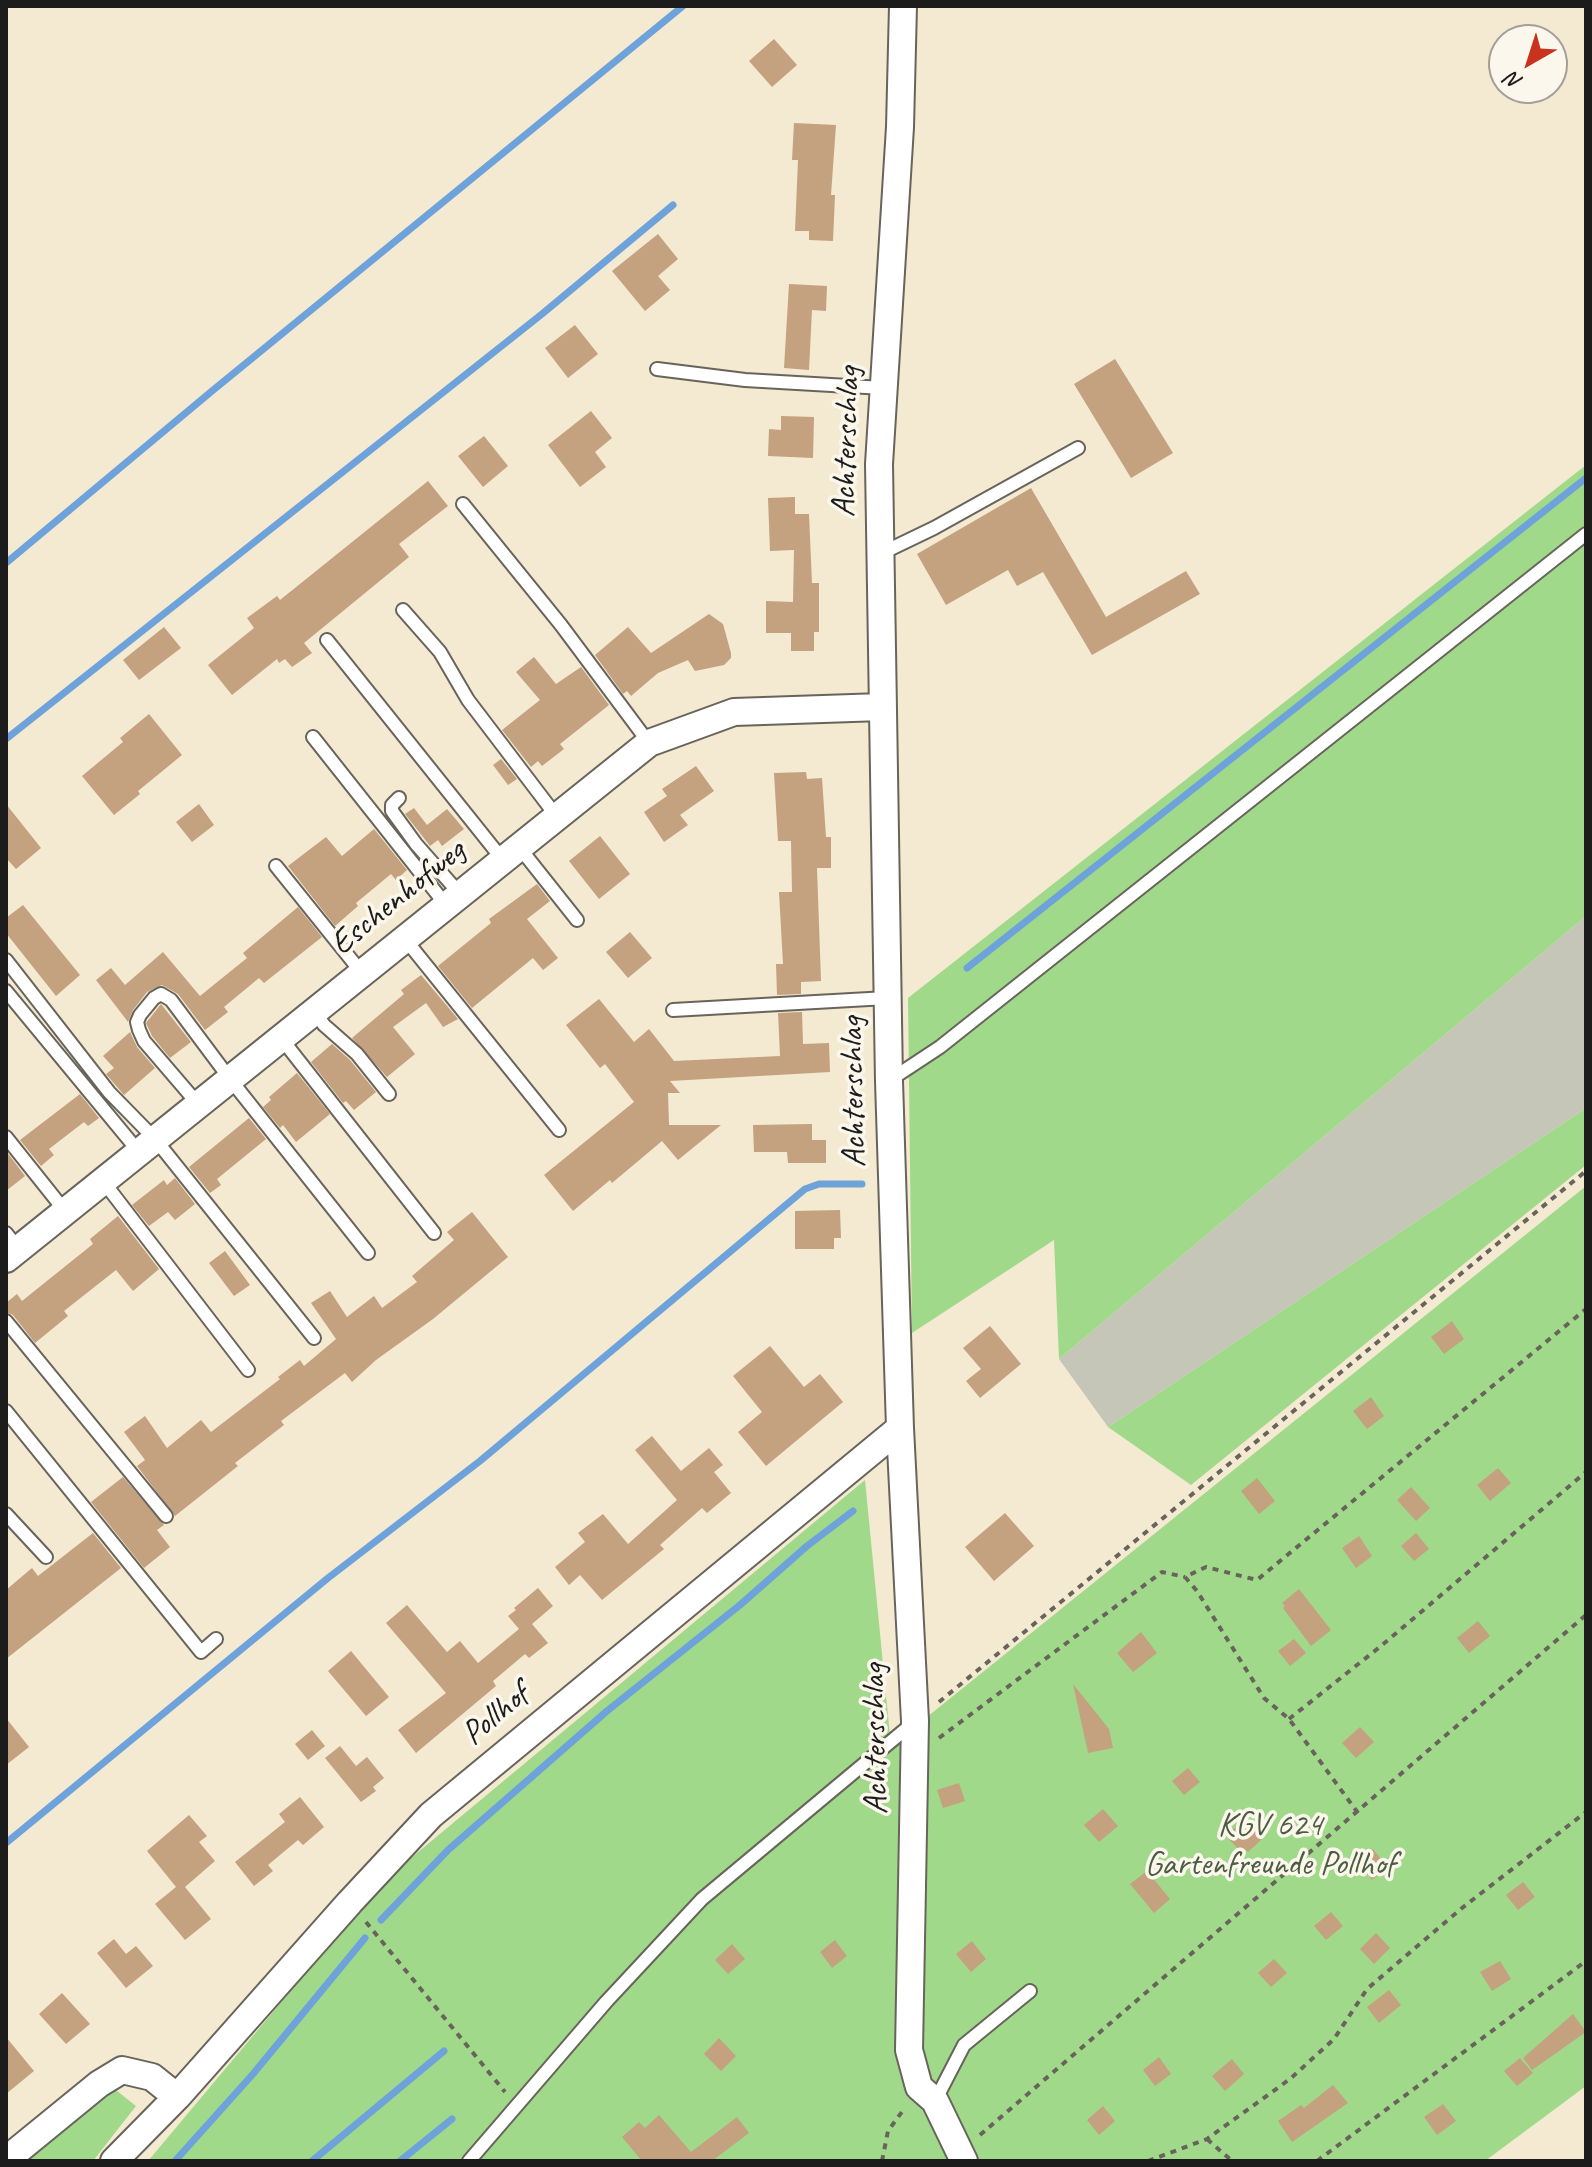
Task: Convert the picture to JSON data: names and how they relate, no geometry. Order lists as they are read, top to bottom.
{
  "streets": {
    "street": ["Achterschlag", "Eschenhofweg", "Pollhof"]
  },
  "crossings": [
    ["Achterschlag", "Eschenhofweg"],
    ["Achterschlag", "Pollhof"]
  ],
  "parks": ["KGV 624 Gartenfreunde Pollhof"],
  "north": "bottom left"
}
